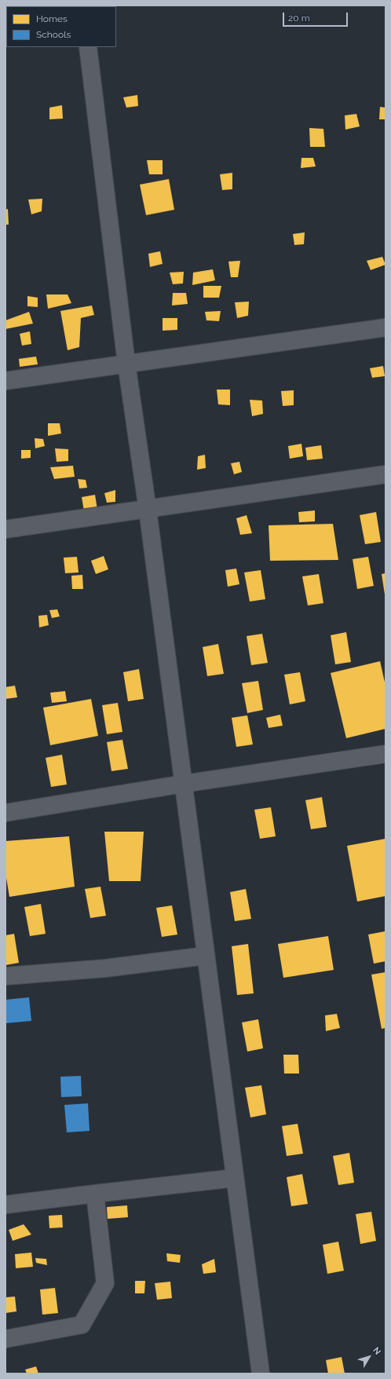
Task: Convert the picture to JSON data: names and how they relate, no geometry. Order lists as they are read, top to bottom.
{
  "legend": ["Homes", "Schools"],
  "scale_bar": "20 m",
  "north": "top right"
}
